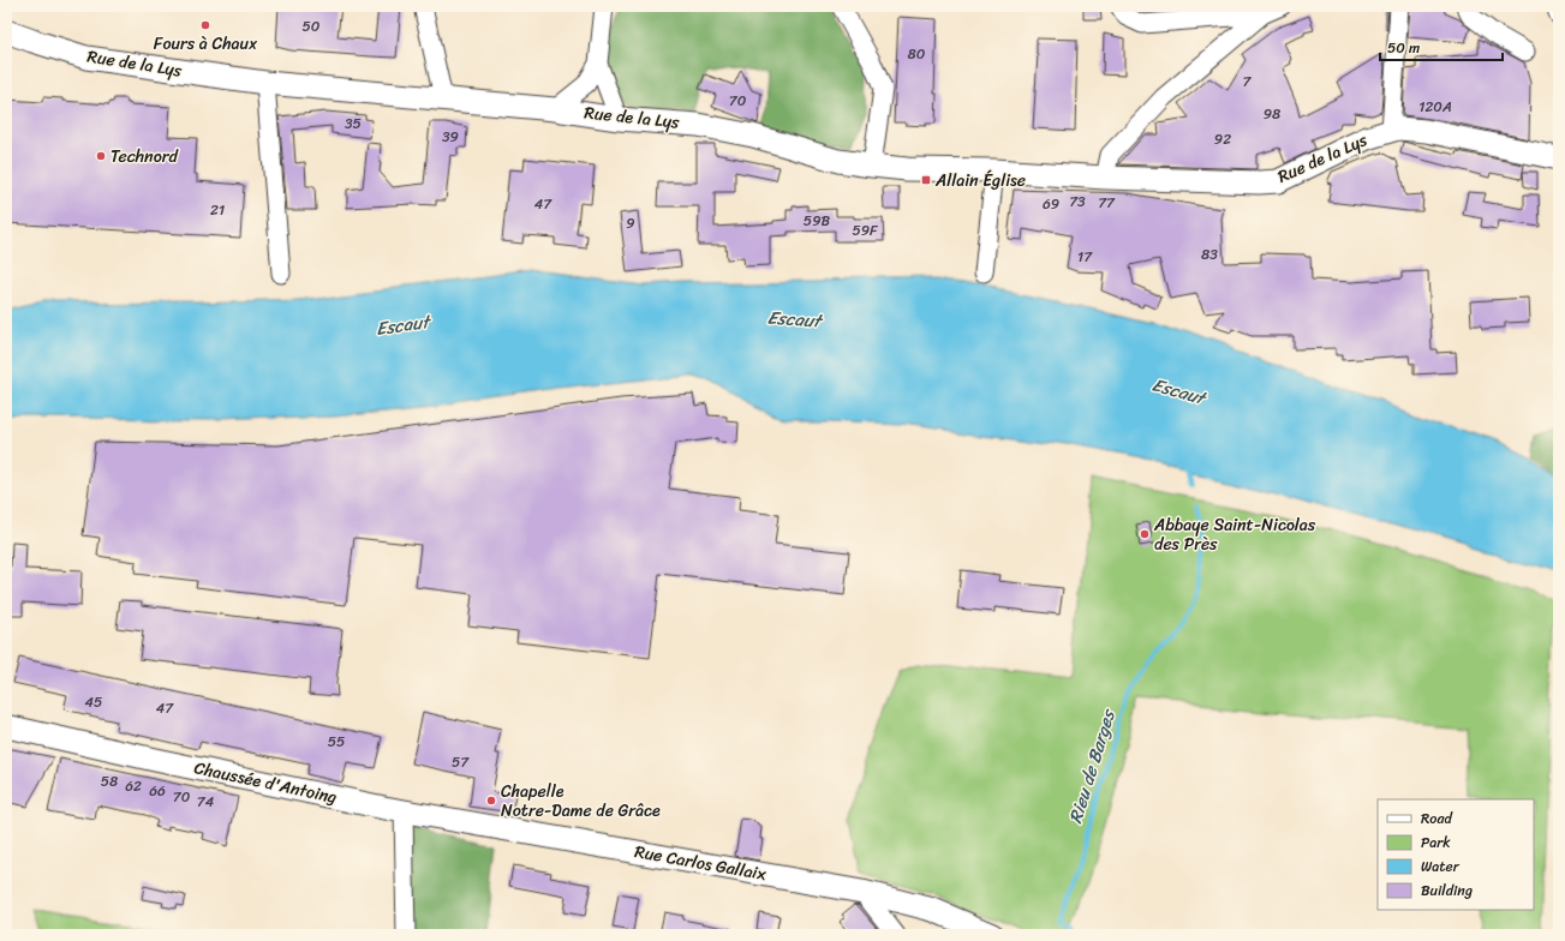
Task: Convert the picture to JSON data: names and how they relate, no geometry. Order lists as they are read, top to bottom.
{
  "streets": {
    "main road": ["Rue de la Lys", "Chaussée d'Antoing", "Rue Carlos Gallaix"]
  },
  "crossings": [
    ["Chaussée d'Antoing", "Rue Carlos Gallaix"]
  ],
  "water": ["Escaut", "Rieu de Barges"],
  "places": {
    "other": [
      "Fours à Chaux",
      "Technord",
      "Abbaye Saint-Nicolas des Près",
      "Chapelle Notre-Dame de Grâce"
    ],
    "transit": ["Allain Église"]
  },
  "house_numbers": [
    "50",
    "80",
    "7",
    "70",
    "120A",
    "98",
    "35",
    "39",
    "92",
    "73",
    "77",
    "47",
    "69",
    "21",
    "59B",
    "9",
    "59F",
    "83",
    "17",
    "45",
    "47",
    "55",
    "57",
    "58",
    "62",
    "66",
    "70",
    "74"
  ],
  "legend": [
    "Road",
    "Park",
    "Water",
    "Building"
  ],
  "scale_bar": "50 m"
}
